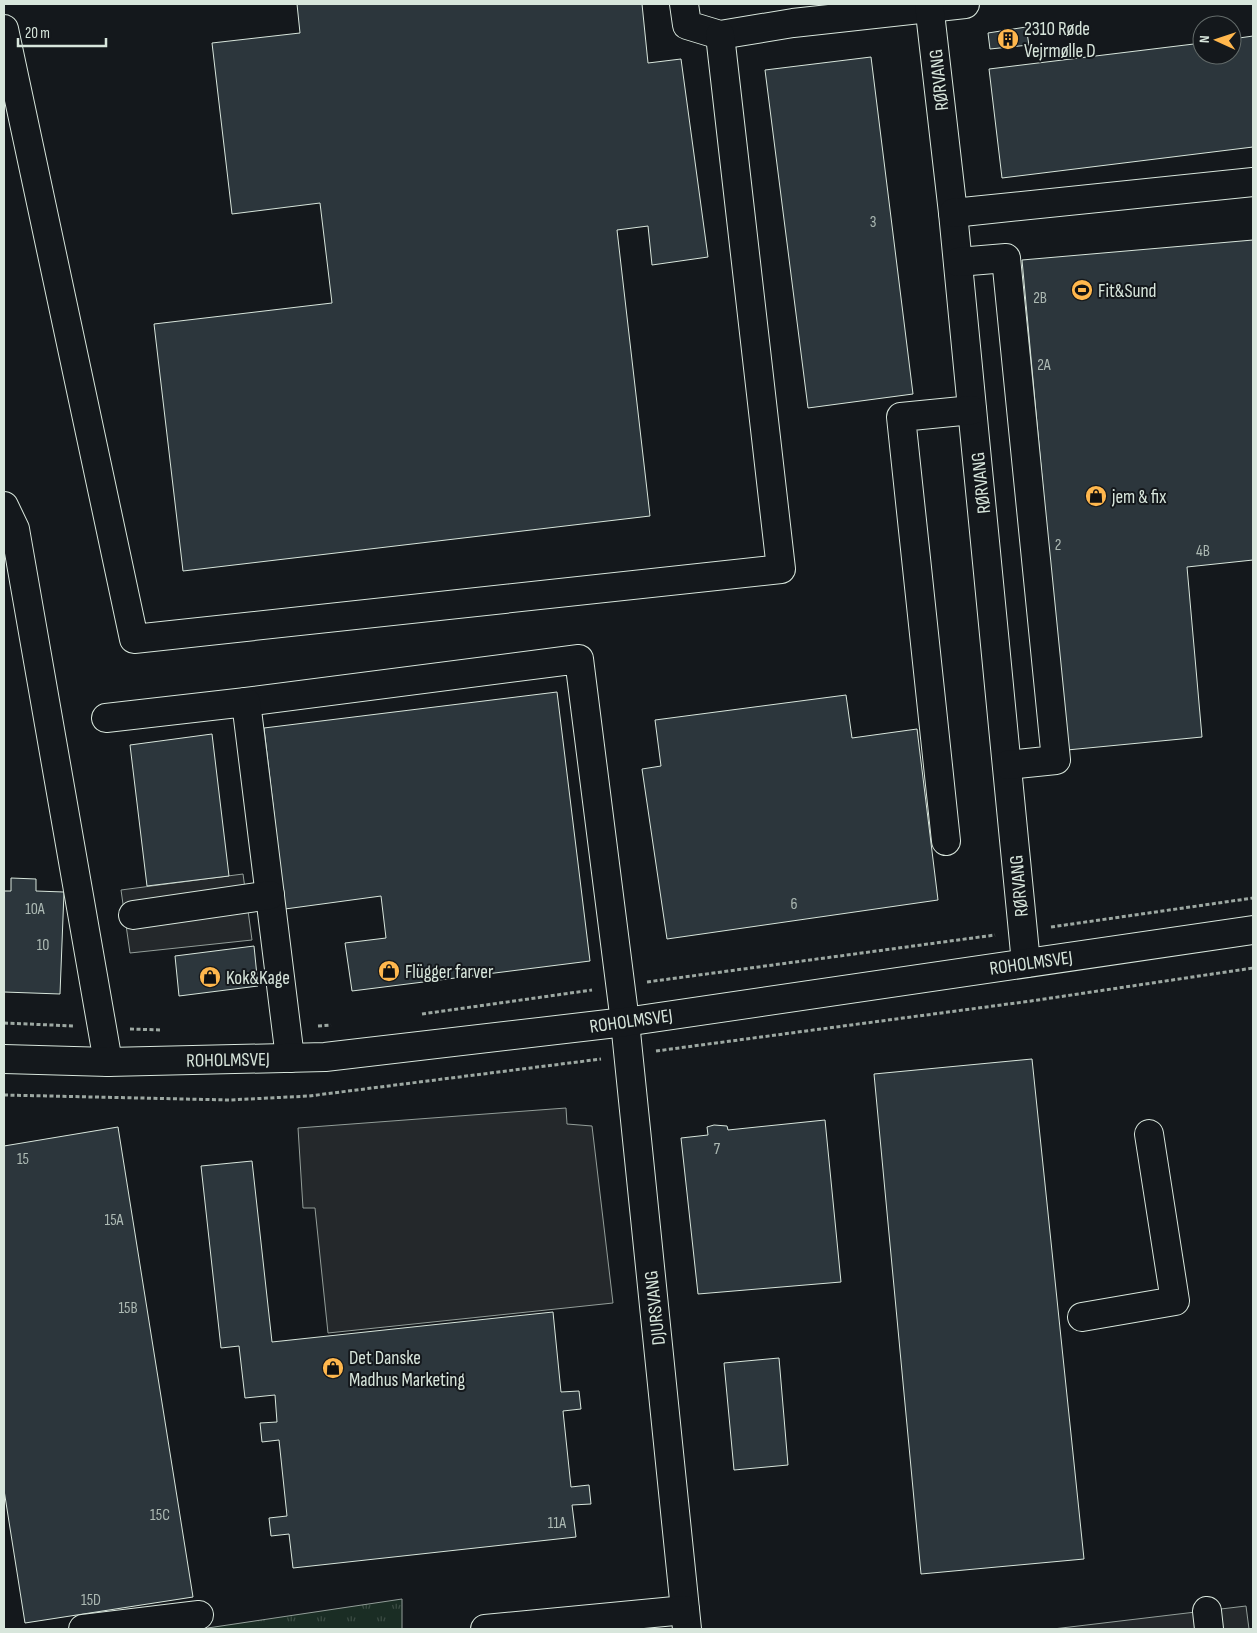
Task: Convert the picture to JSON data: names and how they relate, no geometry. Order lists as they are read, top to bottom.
{
  "streets": {
    "street": ["RØRVANG", "ROHOLMSVEJ", "DJURSVANG"]
  },
  "crossings": [
    ["RØRVANG", "ROHOLMSVEJ"],
    ["ROHOLMSVEJ", "DJURSVANG"]
  ],
  "places": {
    "building": ["2310 Røde Vejrmølle D"],
    "sports": ["Fit&Sund"],
    "shop": [
      "jem & fix",
      "Flügger farver",
      "Kok&Kage",
      "Det Danske Madhus Marketing"
    ]
  },
  "house_numbers": [
    "3",
    "2B",
    "2A",
    "2",
    "4B",
    "6",
    "10A",
    "10",
    "7",
    "15",
    "15A",
    "15B",
    "15C",
    "11A",
    "15D"
  ],
  "scale_bar": "20 m",
  "north": "left"
}
